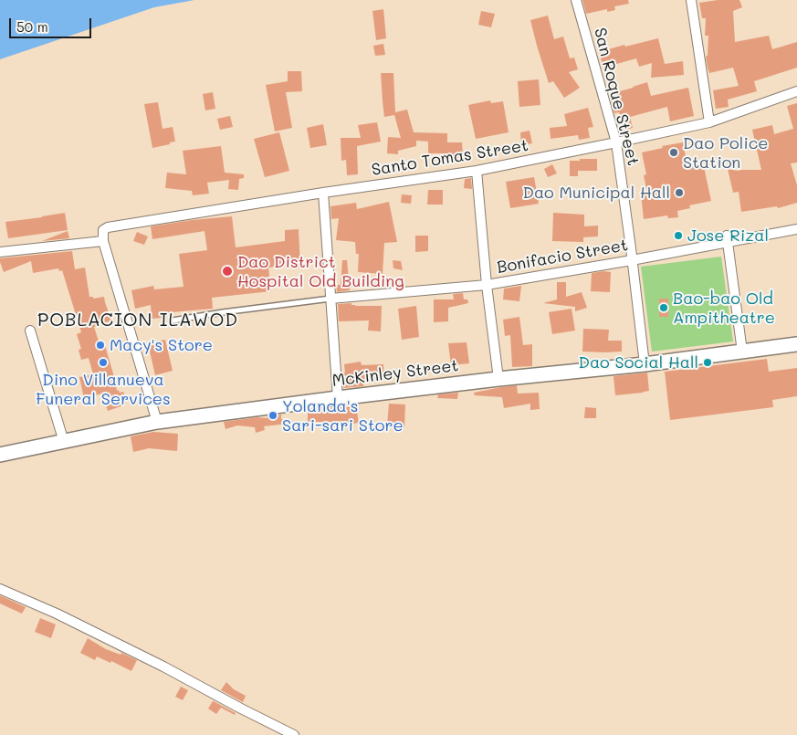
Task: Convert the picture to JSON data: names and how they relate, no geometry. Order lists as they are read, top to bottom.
{
  "streets": {
    "street": [
      "San Roque Street",
      "Santo Tomas Street",
      "Bonifacio Street",
      "McKinley Street"
    ]
  },
  "crossings": [
    ["San Roque Street", "Santo Tomas Street"],
    ["San Roque Street", "Bonifacio Street"],
    ["San Roque Street", "McKinley Street"]
  ],
  "districts": ["POBLACION ILAWOD"],
  "places": [
    "Dao Police Station",
    "Dao Municipal Hall",
    "Jose Rizal",
    "Dao District Hospital Old Building",
    "Bao-bao Old Ampitheatre",
    "Macy's Store",
    "Dino Villanueva Funeral Services",
    "Dao Social Hall",
    "Yolanda's Sari-sari Store"
  ],
  "scale_bar": "50 m"
}
